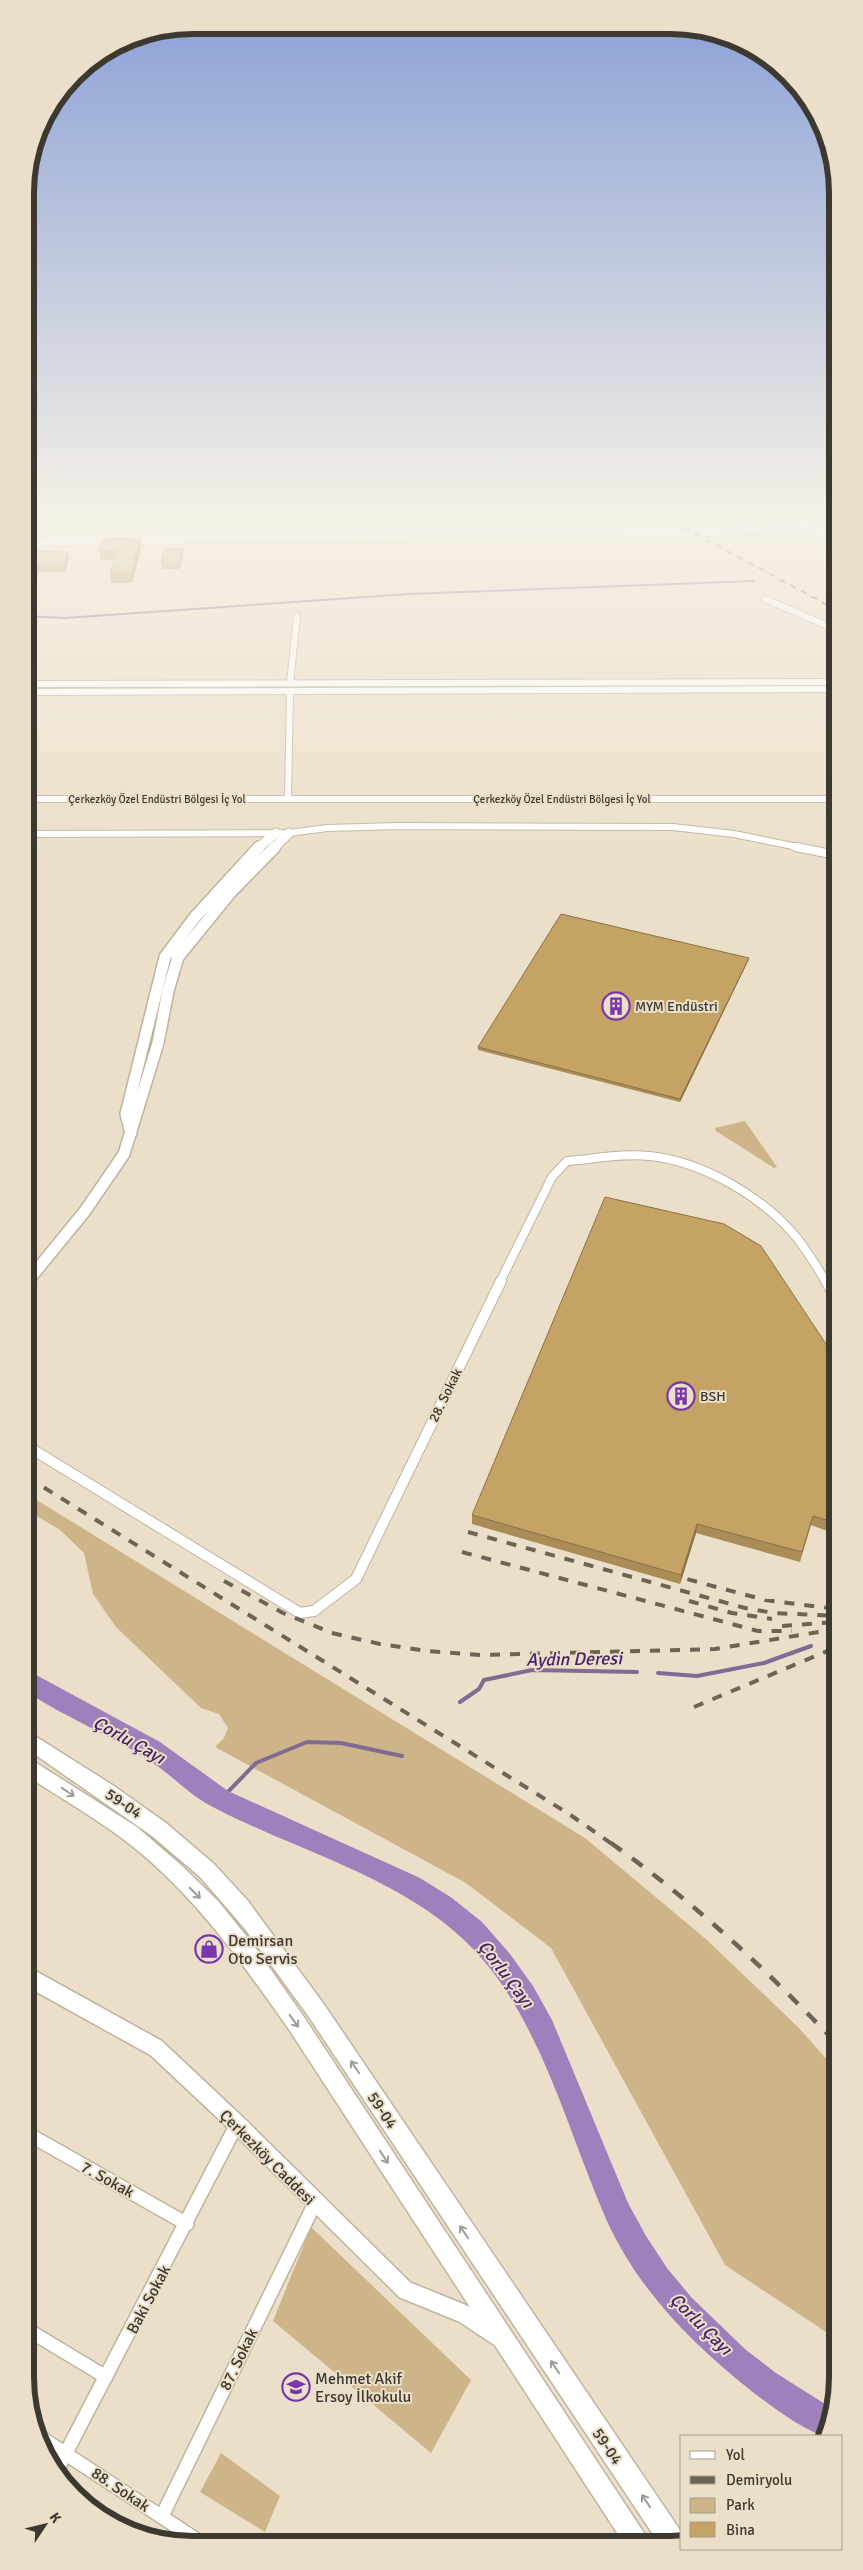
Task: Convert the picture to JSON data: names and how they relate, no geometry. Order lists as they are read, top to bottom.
{
  "streets": {
    "main road": ["59-04"],
    "street": [
      "Çerkezköy Özel Endüstri Bölgesi İç Yol",
      "28. Sokak",
      "Çerkezköy Caddesi",
      "7. Sokak",
      "Baki Sokak",
      "87. Sokak",
      "88. Sokak"
    ]
  },
  "crossings": [
    ["59-04", "Çerkezköy Caddesi"],
    ["Çerkezköy Caddesi", "Baki Sokak"],
    ["Çerkezköy Caddesi", "87. Sokak"],
    ["7. Sokak", "Baki Sokak"],
    ["Baki Sokak", "88. Sokak"],
    ["87. Sokak", "88. Sokak"]
  ],
  "water": ["Aydın Deresi", "Çorlu Çayı"],
  "places": {
    "building": ["MYM Endüstri", "BSH"],
    "shop": ["Demirsan Oto Servis"],
    "school or university": ["Mehmet Akif Ersoy İlkokulu"]
  },
  "legend": [
    "Yol",
    "Demiryolu",
    "Park",
    "Bina"
  ],
  "north": "top right"
}
